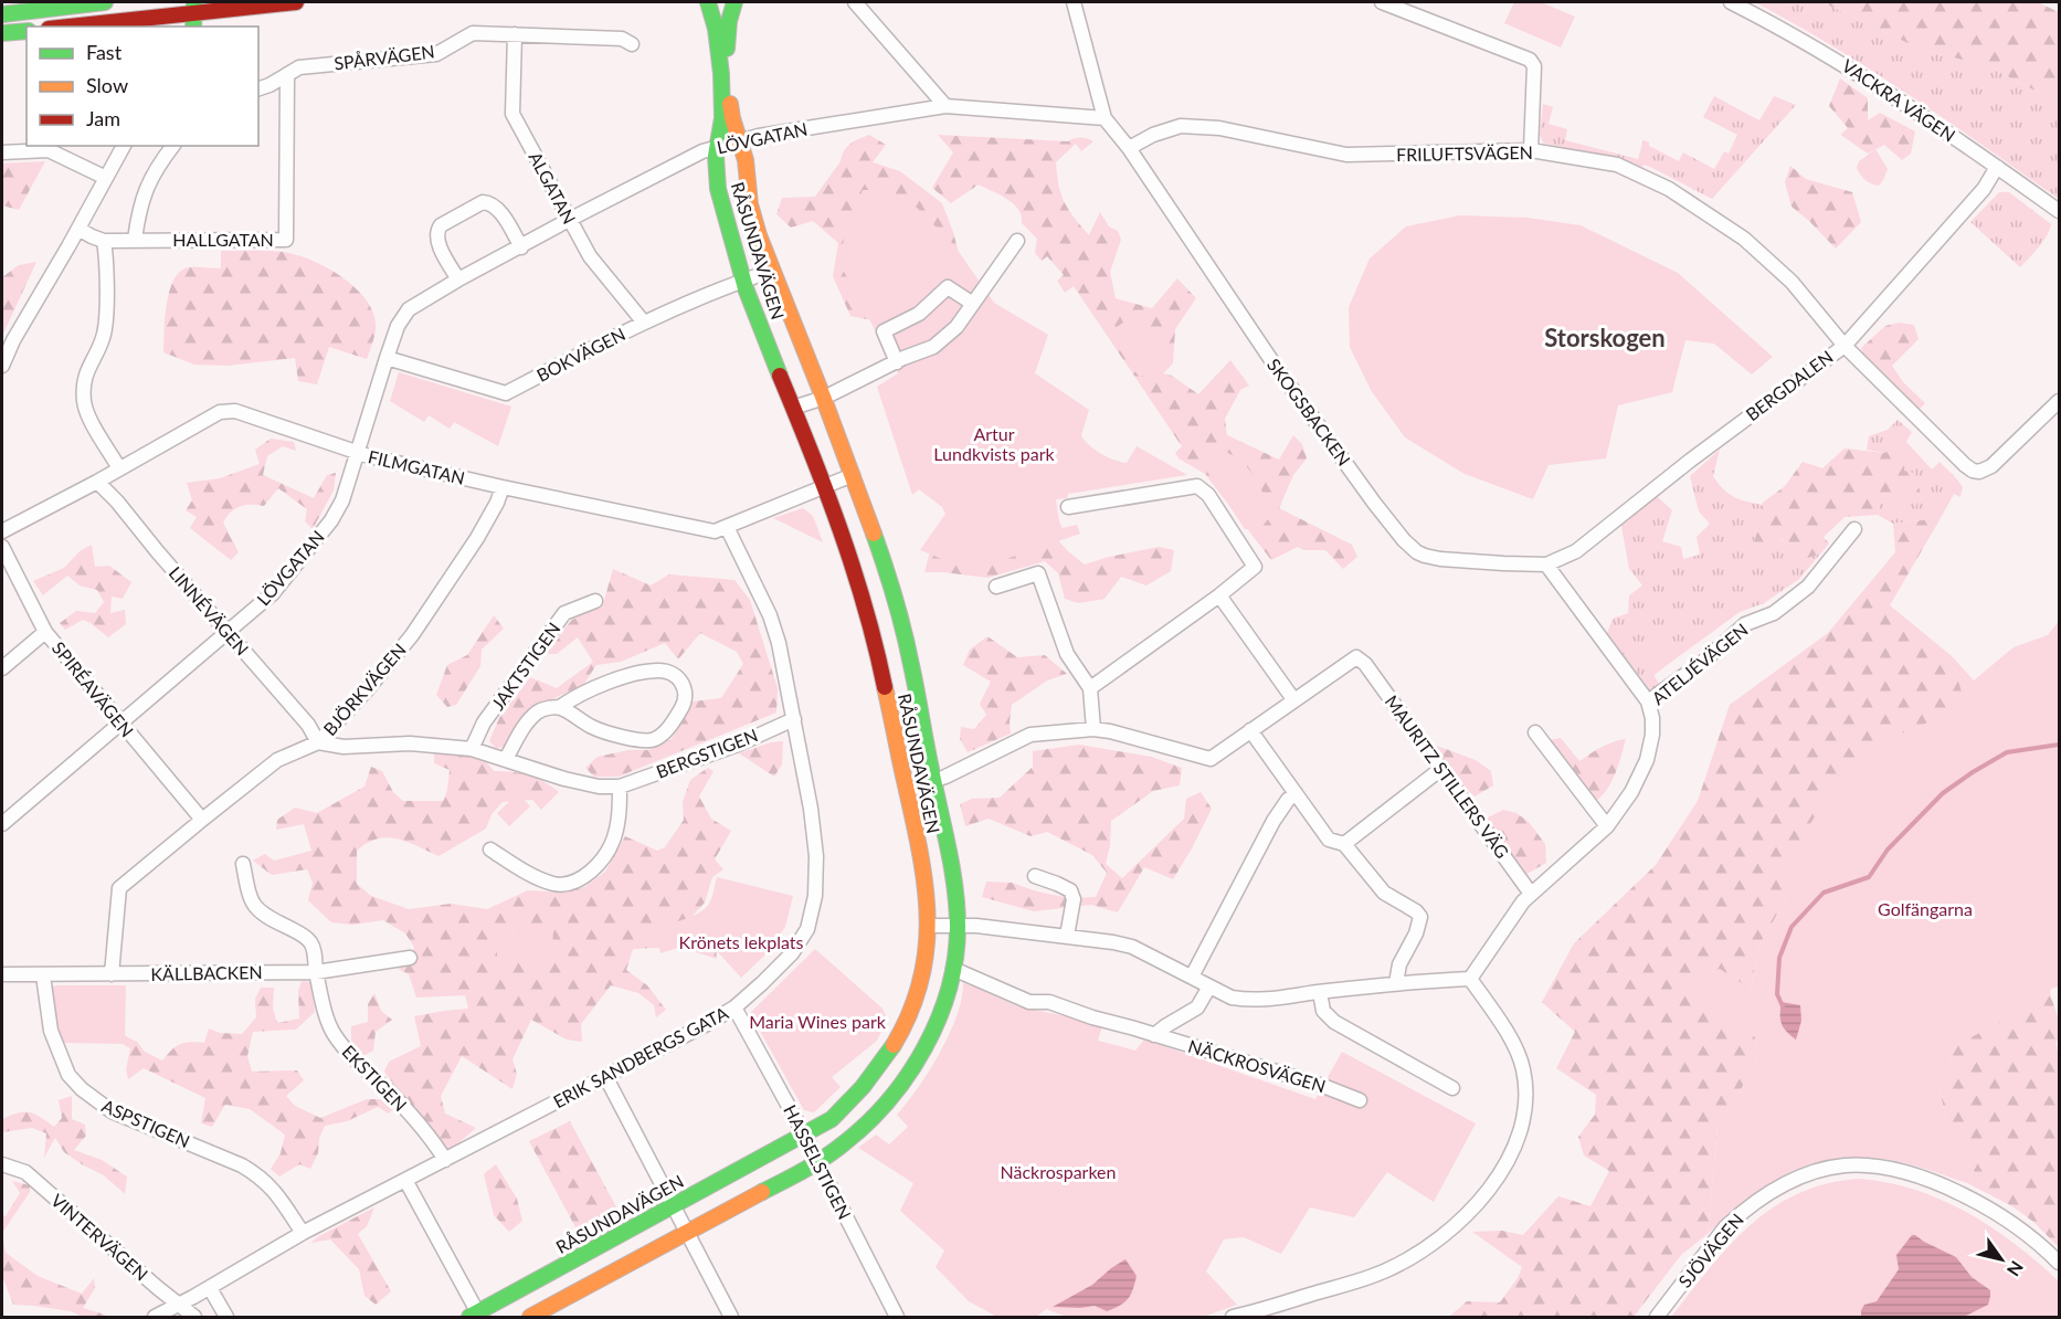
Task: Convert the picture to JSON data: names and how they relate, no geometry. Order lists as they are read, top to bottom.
{
  "streets": {
    "street": [
      "SPÅRVÄGEN",
      "VACKRA VÄGEN",
      "LÖVGATAN",
      "FRILUFTSVÄGEN",
      "ALGATAN",
      "HALLGATAN",
      "RÅSUNDAVÄGEN",
      "BOKVÄGEN",
      "BERGDALEN",
      "SKOGSBACKEN",
      "FILMGATAN",
      "LINNÉVÄGEN",
      "ATELJÉVÄGEN",
      "JAKTSTIGEN",
      "SPIRÉAVÄGEN",
      "BJÖRKVÄGEN",
      "BERGSTIGEN",
      "MAURITZ STILLERS VÄG",
      "KÄLLBACKEN",
      "ERIK SANDBERGS GATA",
      "NÄCKROSVÄGEN",
      "EKSTIGEN",
      "ASPSTIGEN",
      "HASSELSTIGEN",
      "VINTERVÄGEN",
      "SJÖVÄGEN"
    ]
  },
  "crossings": [
    ["SPÅRVÄGEN", "ALGATAN"],
    ["SPÅRVÄGEN", "HALLGATAN"],
    ["VACKRA VÄGEN", "BERGDALEN"],
    ["LÖVGATAN", "ALGATAN"],
    ["LÖVGATAN", "RÅSUNDAVÄGEN"],
    ["LÖVGATAN", "BOKVÄGEN"],
    ["LÖVGATAN", "FILMGATAN"],
    ["LÖVGATAN", "LINNÉVÄGEN"],
    ["LÖVGATAN", "SPIRÉAVÄGEN"],
    ["FRILUFTSVÄGEN", "BERGDALEN"],
    ["FRILUFTSVÄGEN", "SKOGSBACKEN"],
    ["ALGATAN", "BOKVÄGEN"],
    ["RÅSUNDAVÄGEN", "BOKVÄGEN"],
    ["RÅSUNDAVÄGEN", "FILMGATAN"],
    ["RÅSUNDAVÄGEN", "NÄCKROSVÄGEN"],
    ["RÅSUNDAVÄGEN", "HASSELSTIGEN"],
    ["BERGDALEN", "SKOGSBACKEN"],
    ["FILMGATAN", "LINNÉVÄGEN"],
    ["FILMGATAN", "BJÖRKVÄGEN"],
    ["FILMGATAN", "ERIK SANDBERGS GATA"],
    ["LINNÉVÄGEN", "BJÖRKVÄGEN"],
    ["LINNÉVÄGEN", "BERGSTIGEN"],
    ["ATELJÉVÄGEN", "MAURITZ STILLERS VÄG"],
    ["JAKTSTIGEN", "BERGSTIGEN"],
    ["SPIRÉAVÄGEN", "BJÖRKVÄGEN"],
    ["BJÖRKVÄGEN", "BERGSTIGEN"],
    ["BJÖRKVÄGEN", "KÄLLBACKEN"],
    ["BERGSTIGEN", "ERIK SANDBERGS GATA"],
    ["KÄLLBACKEN", "EKSTIGEN"],
    ["KÄLLBACKEN", "ASPSTIGEN"],
    ["ERIK SANDBERGS GATA", "EKSTIGEN"],
    ["ERIK SANDBERGS GATA", "ASPSTIGEN"],
    ["ERIK SANDBERGS GATA", "HASSELSTIGEN"],
    ["ERIK SANDBERGS GATA", "VINTERVÄGEN"]
  ],
  "districts": ["Storskogen"],
  "parks": [
    "Artur Lundkvists park",
    "Golfängarna",
    "Krönets lekplats",
    "Maria Wines park",
    "Näckrosparken"
  ],
  "legend": ["Fast", "Slow", "Jam"],
  "north": "bottom right"
}
